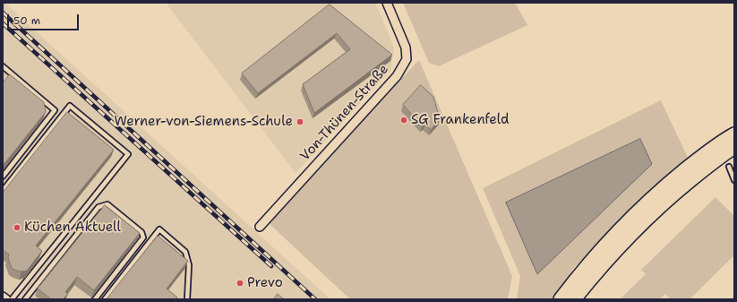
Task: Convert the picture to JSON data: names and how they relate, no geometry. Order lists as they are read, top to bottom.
{
  "streets": {
    "street": ["Von-Thünen-Straße"]
  },
  "places": [
    "SG Frankenfeld",
    "Werner-von-Siemens-Schule",
    "Küchen Aktuell",
    "Prevo"
  ],
  "scale_bar": "50 m"
}
